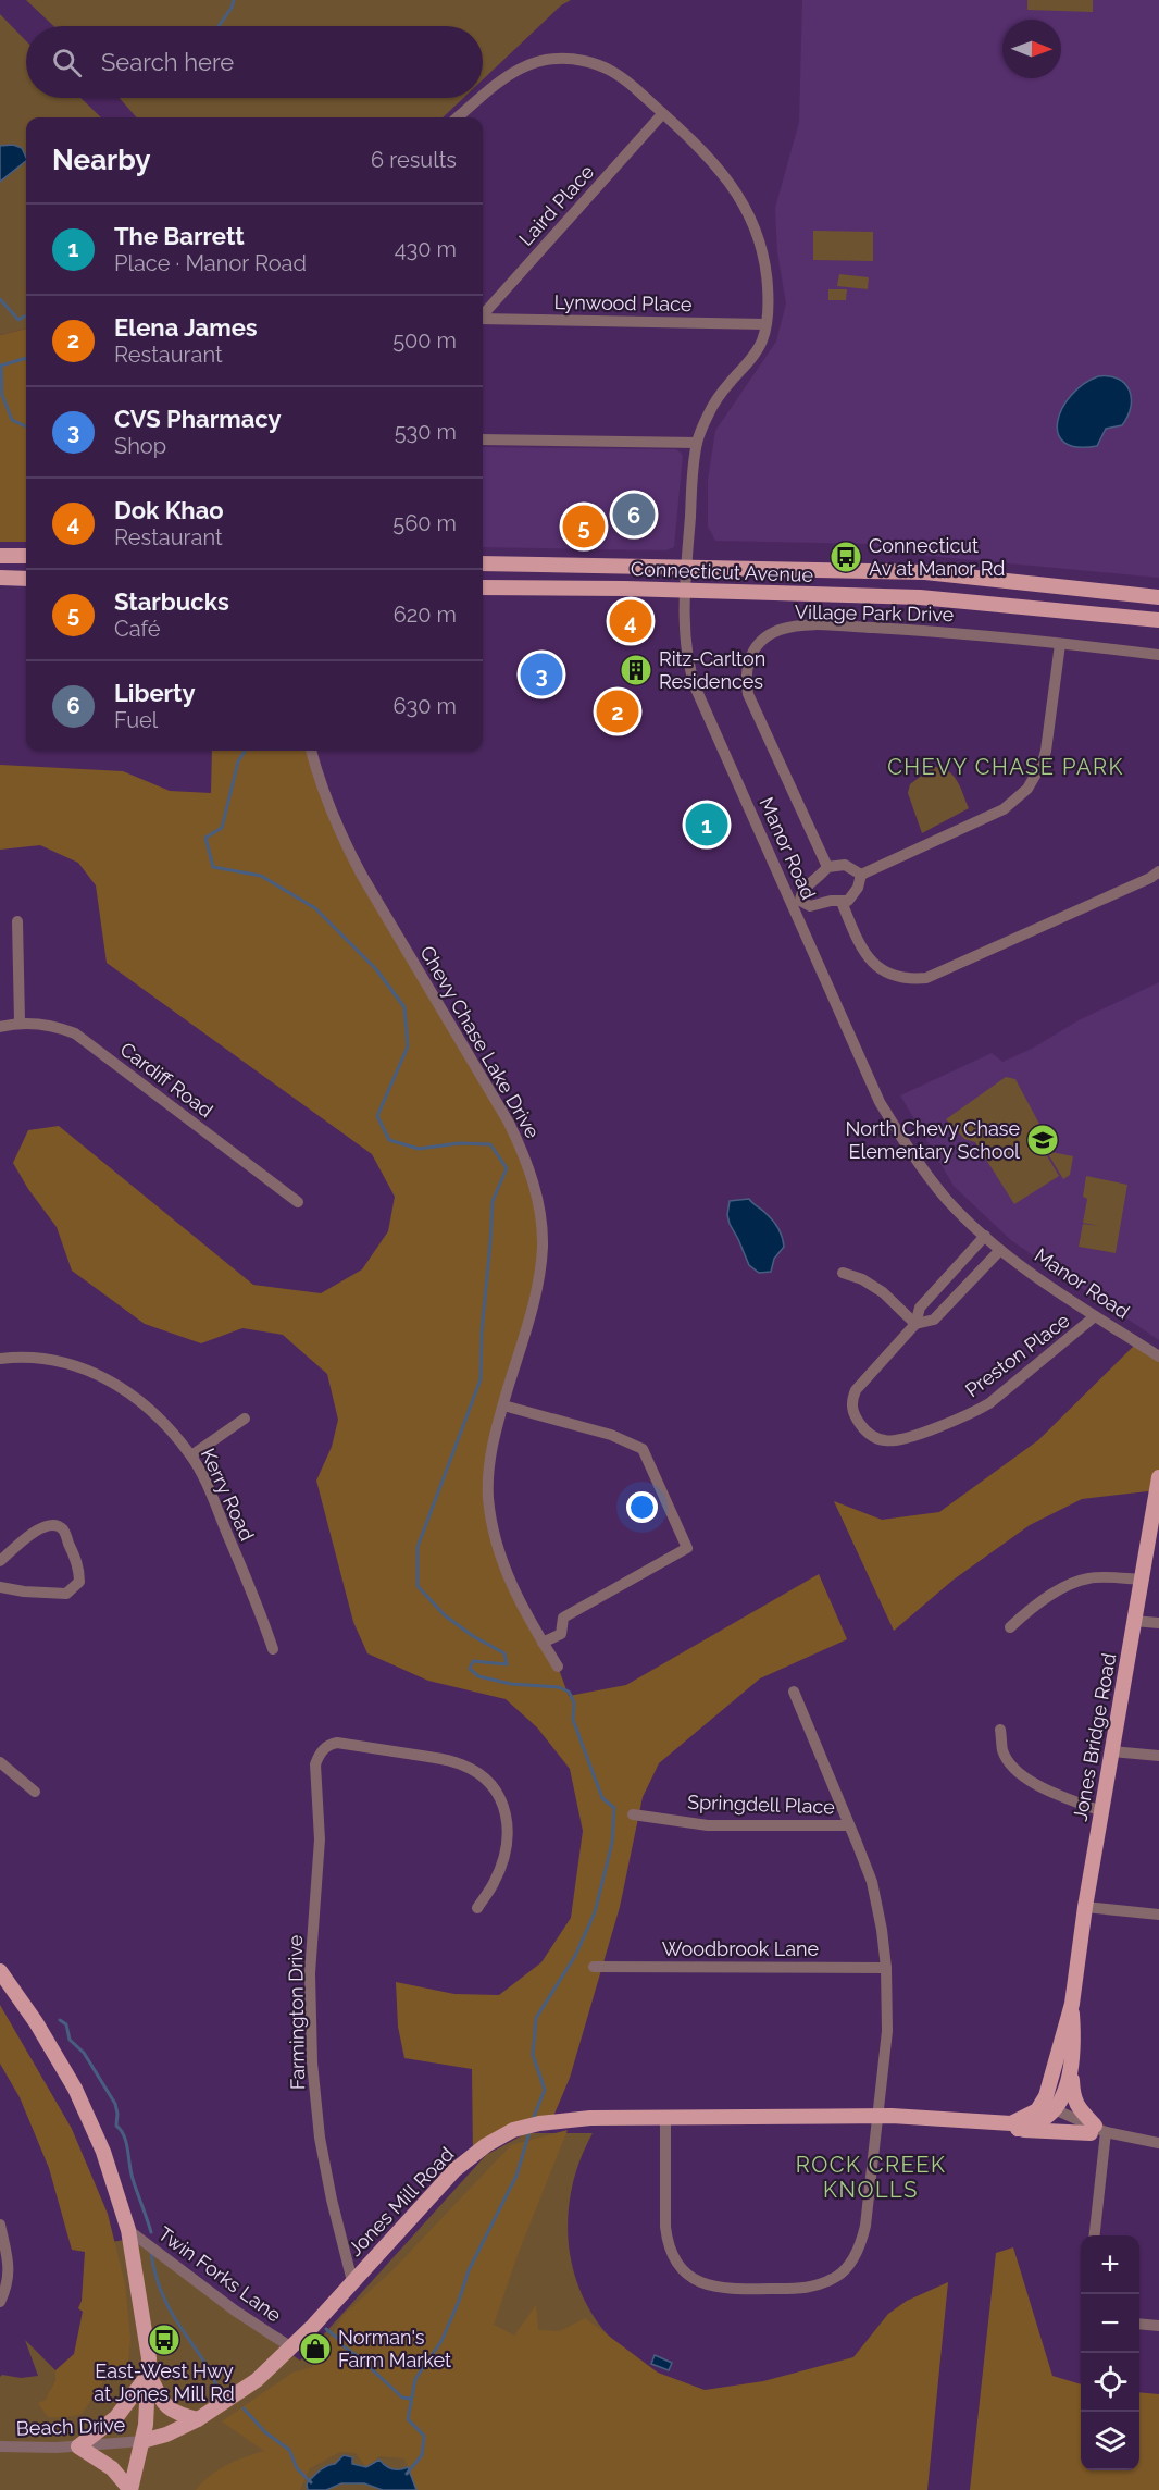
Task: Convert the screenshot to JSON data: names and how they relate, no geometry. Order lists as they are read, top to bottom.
{
  "streets": {
    "main road": ["Connecticut Avenue", "Jones Bridge Road", "Jones Mill Road"],
    "street": [
      "Laird Place",
      "Lynwood Place",
      "Village Park Drive",
      "Manor Road",
      "Chevy Chase Lake Drive",
      "Cardiff Road",
      "Preston Place",
      "Kerry Road",
      "Springdell Place",
      "Woodbrook Lane",
      "Farmington Drive",
      "Twin Forks Lane",
      "Beach Drive"
    ]
  },
  "crossings": [
    ["Laird Place", "Manor Road"],
    ["Lynwood Place", "Manor Road"],
    ["Connecticut Avenue", "Manor Road"],
    ["Manor Road", "Preston Place"],
    ["Jones Bridge Road", "Jones Mill Road"],
    ["Farmington Drive", "Jones Mill Road"],
    ["Jones Mill Road", "Twin Forks Lane"],
    ["Jones Mill Road", "Beach Drive"]
  ],
  "districts": ["CHEVY CHASE PARK", "ROCK CREEK KNOLLS"],
  "places": {
    "bus stop": ["Connecticut Av at Manor Rd", "East-West Hwy at Jones Mill Rd"],
    "building": ["Ritz-Carlton Residences"],
    "school or university": ["North Chevy Chase Elementary School"],
    "shop": ["Norman's Farm Market"]
  },
  "north": "right",
  "page": {
    "search": "Search here",
    "heading": ["Nearby", "6 results"],
    "list": [
      {
        "mark": "1",
        "name": "The Barrett",
        "note": "Place · Manor Road",
        "value": "430 m"
      },
      {
        "mark": "2",
        "name": "Elena James",
        "note": "Restaurant",
        "value": "500 m"
      },
      {
        "mark": "3",
        "name": "CVS Pharmacy",
        "note": "Shop",
        "value": "530 m"
      },
      {
        "mark": "4",
        "name": "Dok Khao",
        "note": "Restaurant",
        "value": "560 m"
      },
      {
        "mark": "5",
        "name": "Starbucks",
        "note": "Café",
        "value": "620 m"
      },
      {
        "mark": "6",
        "name": "Liberty",
        "note": "Fuel",
        "value": "630 m"
      }
    ],
    "pins": [
      "6",
      "5",
      "4",
      "3",
      "2",
      "1"
    ],
    "map_buttons": ["+", "−"]
  }
}
